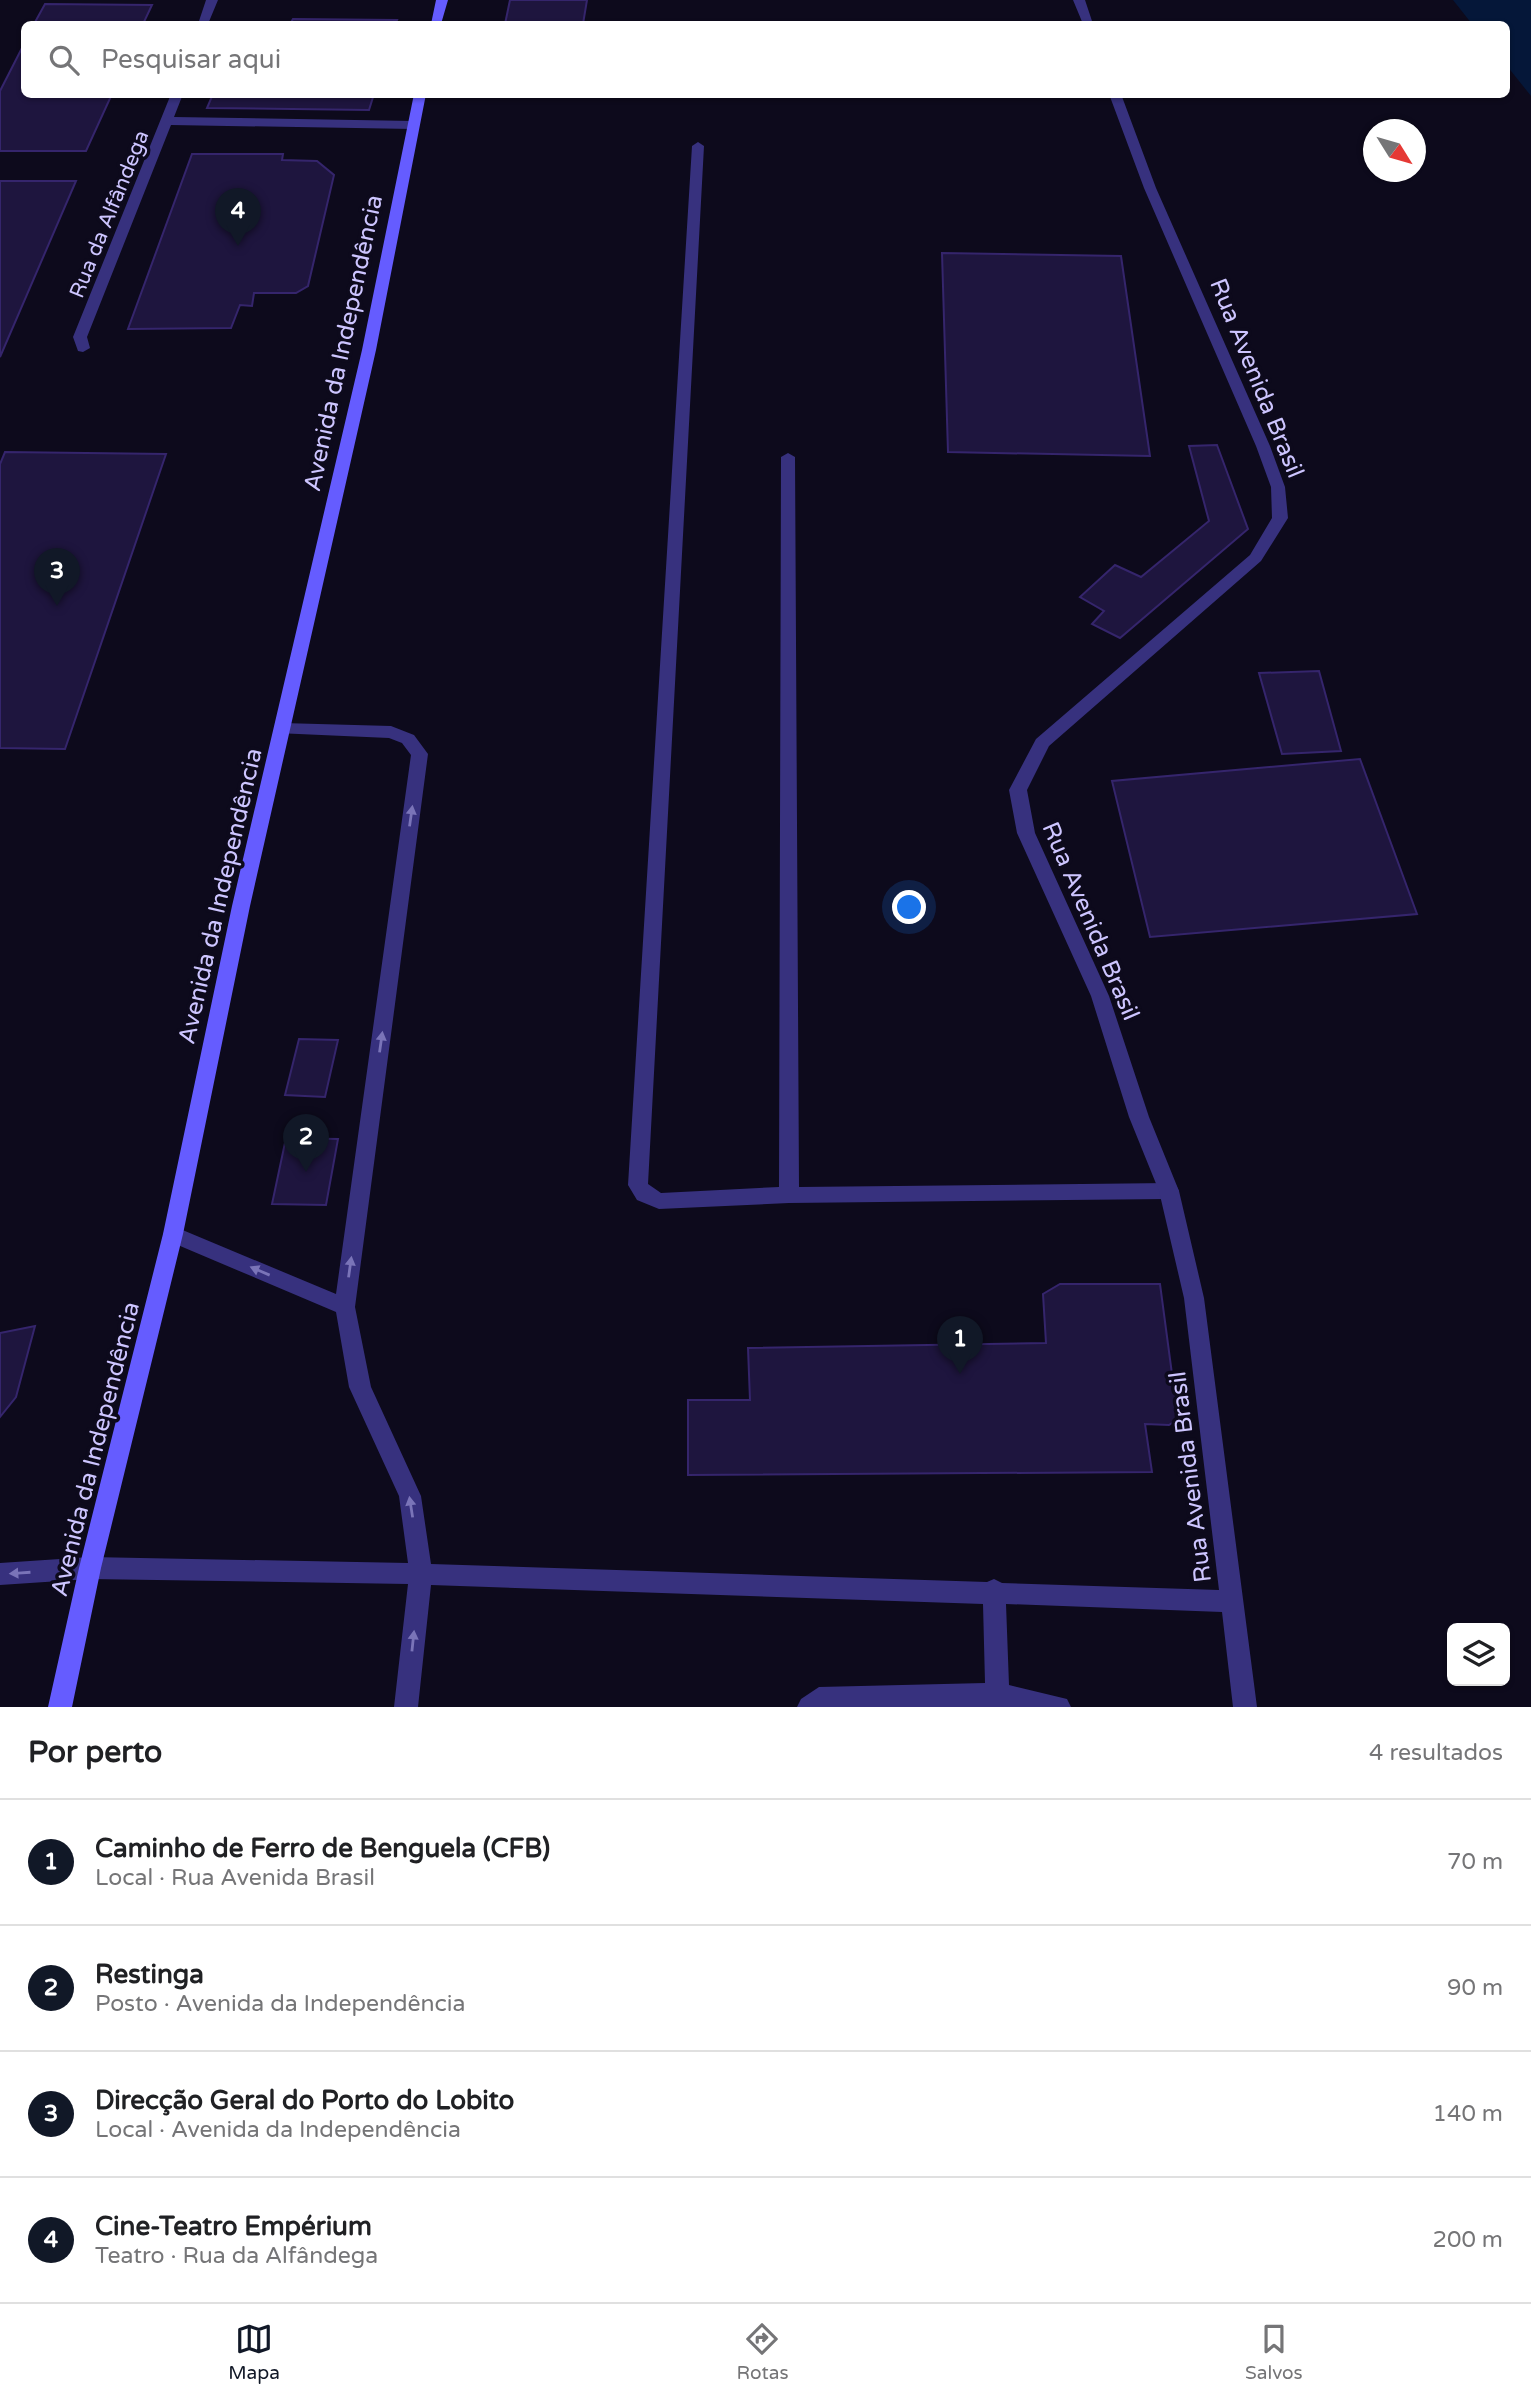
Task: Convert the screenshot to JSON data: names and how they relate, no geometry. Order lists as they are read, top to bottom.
{
  "streets": {
    "street": ["Rua da Alfândega", "Avenida da Independência", "Rua Avenida Brasil"]
  },
  "north": "bottom right",
  "page": {
    "search": "Pesquisar aqui",
    "pins": [
      "4",
      "3",
      "2",
      "1"
    ],
    "heading": ["Por perto", "4 resultados"],
    "list": [
      {
        "mark": "1",
        "name": "Caminho de Ferro de Benguela (CFB)",
        "note": "Local · Rua Avenida Brasil",
        "value": "70 m"
      },
      {
        "mark": "2",
        "name": "Restinga",
        "note": "Posto · Avenida da Independência",
        "value": "90 m"
      },
      {
        "mark": "3",
        "name": "Direcção Geral do Porto do Lobito",
        "note": "Local · Avenida da Independência",
        "value": "140 m"
      },
      {
        "mark": "4",
        "name": "Cine-Teatro Empérium",
        "note": "Teatro · Rua da Alfândega",
        "value": "200 m"
      }
    ],
    "nav": ["Mapa", "Rotas", "Salvos"]
  }
}
